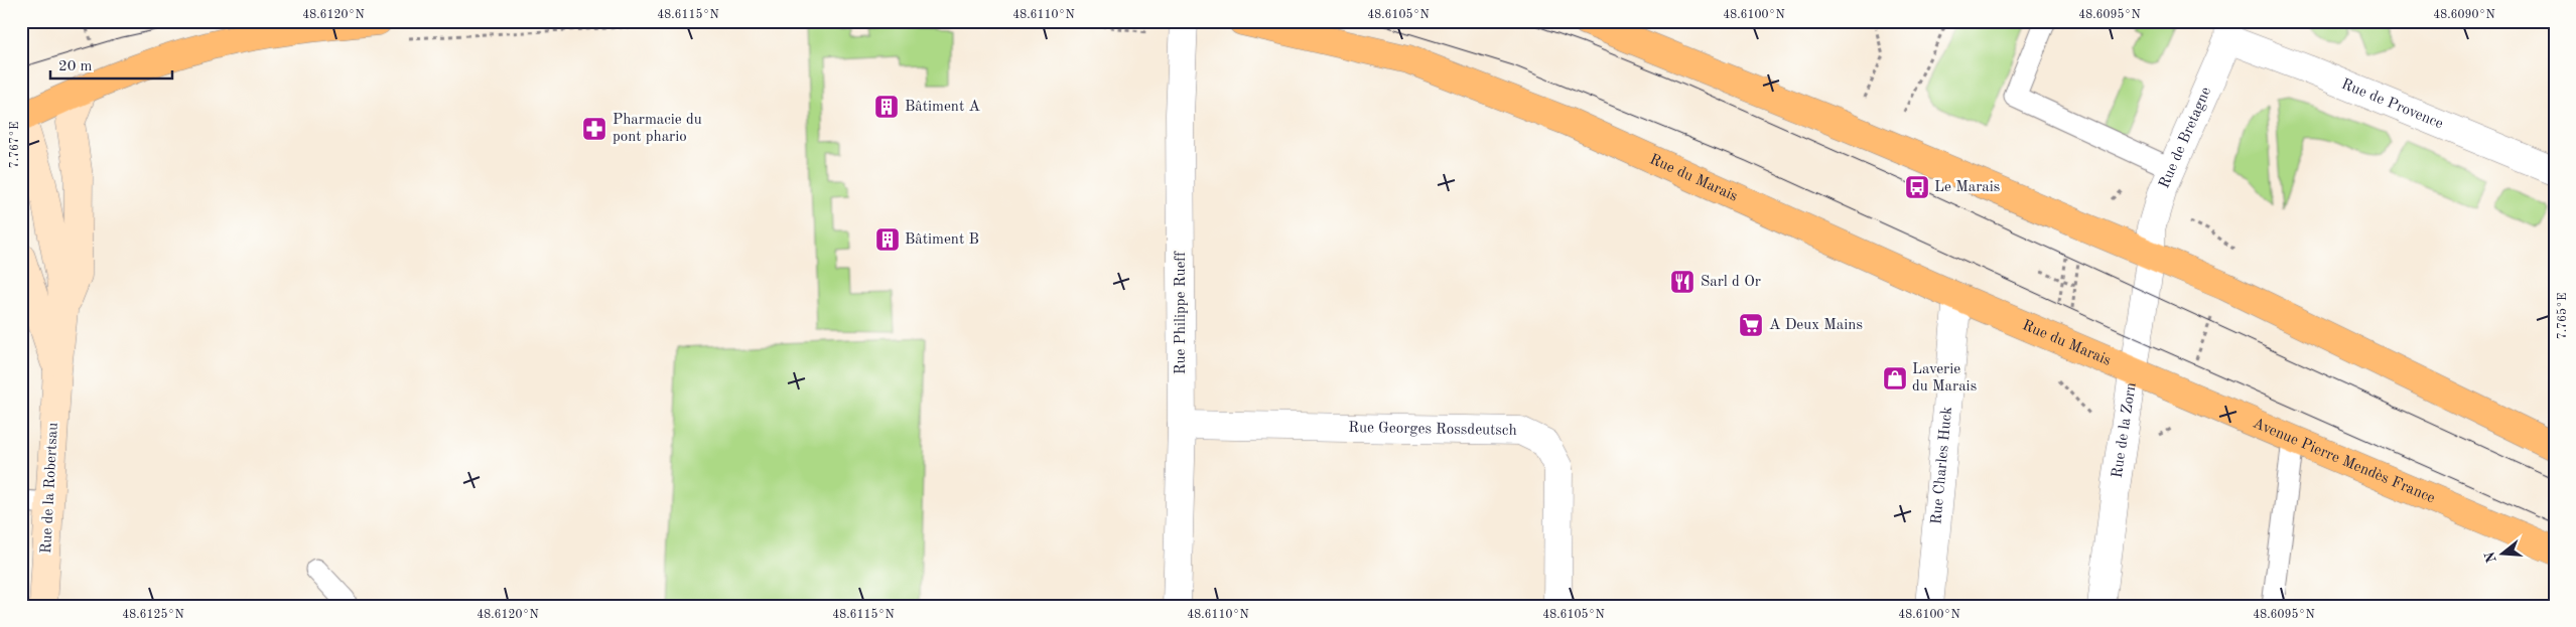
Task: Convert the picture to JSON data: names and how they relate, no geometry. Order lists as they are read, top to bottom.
{
  "streets": {
    "main road": ["Rue du Marais", "Avenue Pierre Mendès France", "Rue de la Robertsau"],
    "street": [
      "Rue de Provence",
      "Rue de Bretagne",
      "Rue Philippe Rueff",
      "Rue Georges Rossdeutsch",
      "Rue de la Zorn",
      "Rue Charles Huck"
    ]
  },
  "crossings": [
    ["Rue de Provence", "Rue de Bretagne"],
    ["Rue de Bretagne", "Rue de la Zorn"],
    ["Rue du Marais", "Rue de la Zorn"],
    ["Rue du Marais", "Avenue Pierre Mendès France"],
    ["Rue du Marais", "Rue Charles Huck"],
    ["Rue Philippe Rueff", "Rue Georges Rossdeutsch"],
    ["Rue de la Zorn", "Avenue Pierre Mendès France"]
  ],
  "places": {
    "building": ["Bâtiment A", "Bâtiment B"],
    "pharmacy": ["Pharmacie du pont phario"],
    "bus stop": ["Le Marais"],
    "restaurant": ["Sarl d Or"],
    "supermarket": ["A Deux Mains"],
    "shop": ["Laverie du Marais"]
  },
  "scale_bar": "20 m",
  "north": "left",
  "coordinates": [
    "48.6120°N",
    "48.6115°N",
    "48.6110°N",
    "48.6105°N",
    "48.6100°N",
    "48.6095°N",
    "48.6090°N",
    "7.767°E",
    "7.765°E",
    "48.6125°N"
  ]
}
